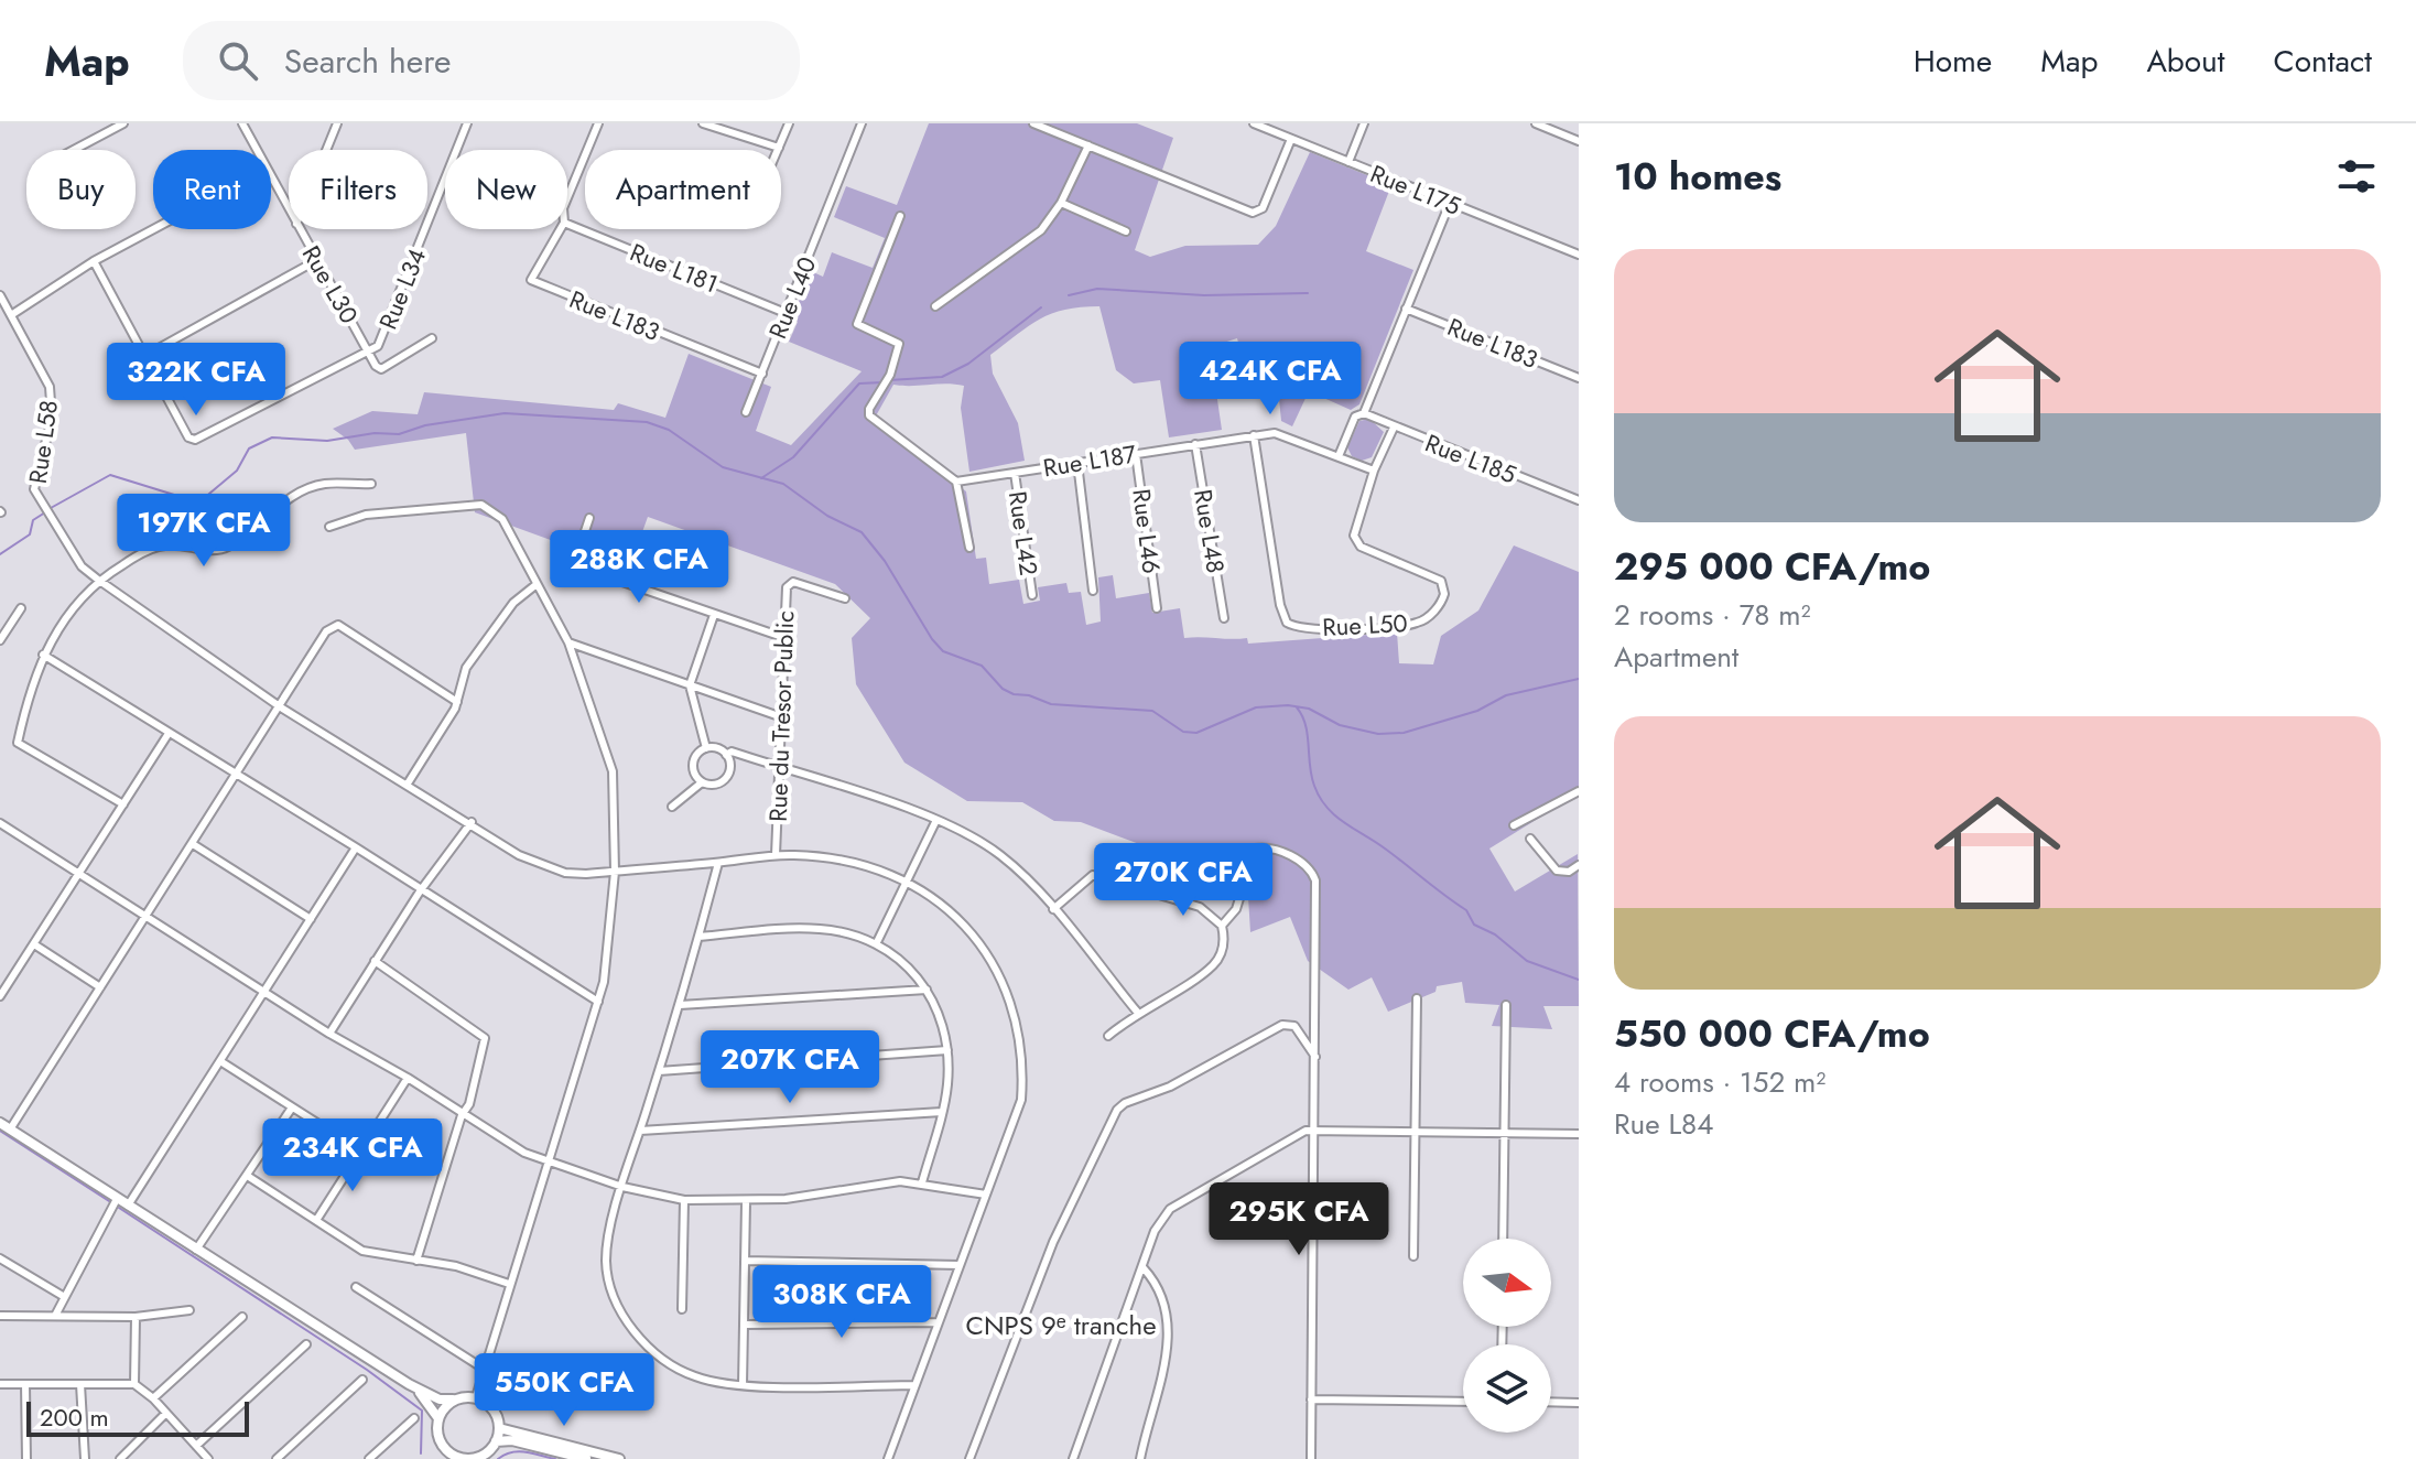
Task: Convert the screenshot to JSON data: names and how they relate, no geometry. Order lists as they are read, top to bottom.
{
  "streets": {
    "street": [
      "Rue L175",
      "Rue L181",
      "Rue L30",
      "Rue L34",
      "Rue L40",
      "Rue L183",
      "Rue L58",
      "Rue L185",
      "Rue L187",
      "Rue L46",
      "Rue L48",
      "Rue L42",
      "Rue L50",
      "Rue du Tresor Public"
    ]
  },
  "crossings": [
    ["Rue L181", "Rue L40"],
    ["Rue L30", "Rue L34"],
    ["Rue L40", "Rue L183"],
    ["Rue L185", "Rue L50"],
    ["Rue L187", "Rue L46"],
    ["Rue L187", "Rue L48"],
    ["Rue L187", "Rue L42"],
    ["Rue L187", "Rue L50"]
  ],
  "districts": ["CNPS 9ᵉ tranche"],
  "scale_bar": "200 m",
  "north": "right",
  "page": {
    "header": "Map",
    "search": "Search here",
    "nav": [
      "Home",
      "Map",
      "About",
      "Contact"
    ],
    "heading": "10 homes",
    "chip": [
      "Buy",
      "Rent",
      "Filters",
      "New",
      "Apartment"
    ],
    "list": [
      {
        "name": "295 000 CFA/mo",
        "note": "2 rooms · 78 m² · Apartment"
      },
      {
        "name": "550 000 CFA/mo",
        "note": "4 rooms · 152 m² · Rue L84"
      }
    ],
    "price": [
      "424K CFA",
      "322K CFA",
      "197K CFA",
      "288K CFA",
      "270K CFA",
      "207K CFA",
      "234K CFA",
      "295K CFA",
      "308K CFA",
      "550K CFA"
    ],
    "scale": "200 m"
  }
}
